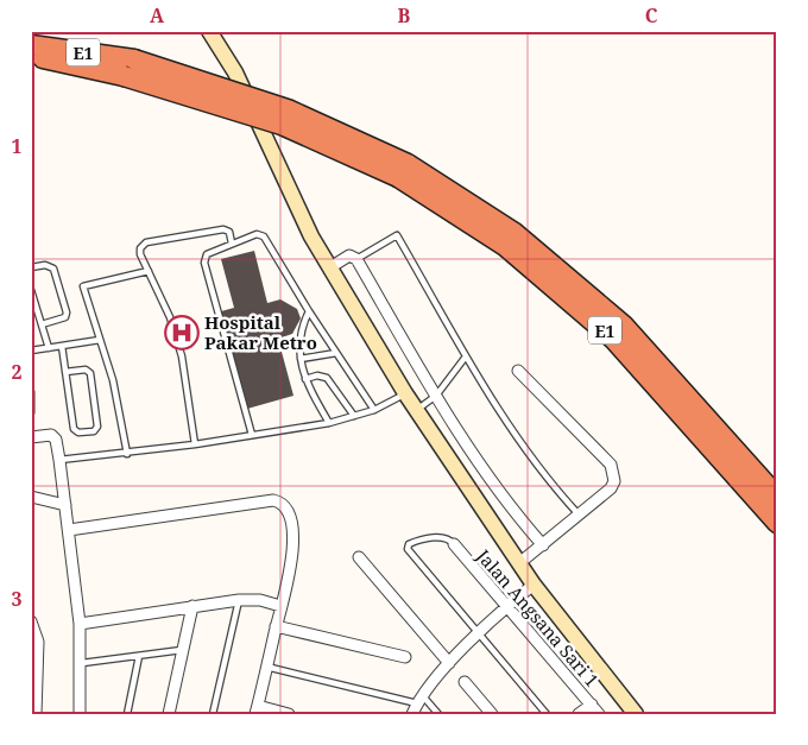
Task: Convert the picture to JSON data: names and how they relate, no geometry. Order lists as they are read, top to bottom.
{
  "streets": {
    "highway": ["E1"],
    "street": ["Jalan Angsana Sari 1"]
  },
  "places": {
    "hospital": ["Hospital Pakar Metro"]
  },
  "grid": {
    "columns": ["A", "B", "C"],
    "rows": ["1", "2", "3"]
  }
}
